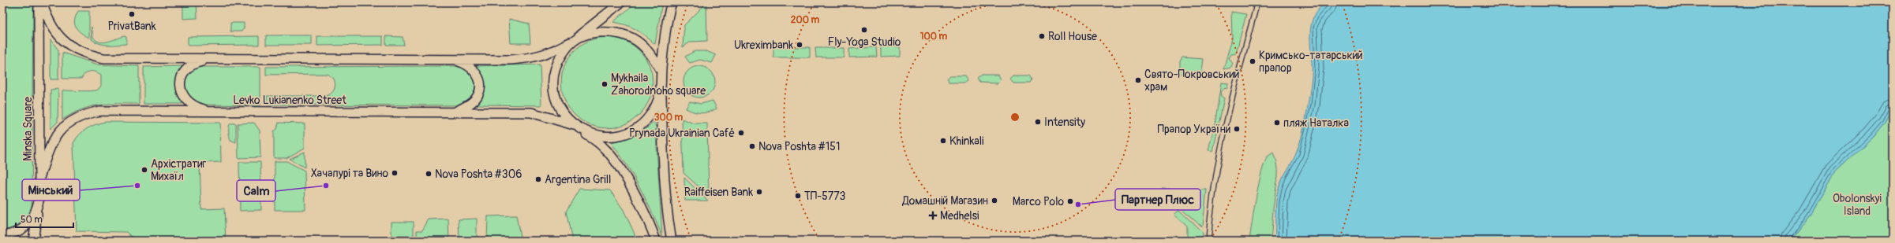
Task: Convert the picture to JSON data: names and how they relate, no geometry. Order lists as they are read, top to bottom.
{
  "streets": {
    "main road": ["Levko Lukianenko Street", "Minska Square"]
  },
  "crossings": [
    ["Levko Lukianenko Street", "Minska Square"]
  ],
  "parks": ["Obolonskyi Island"],
  "places": {
    "other": [
      "PrivatBank",
      "Fly-Yoga Studio",
      "Roll House",
      "Ukreximbank",
      "Кримсько-татарський прапор",
      "Свято-Покровський храм",
      "Mykhaila Zahorodnoho square",
      "Intensity",
      "пляж Наталка",
      "Прапор України",
      "Prynada Ukrainian Café",
      "Khinkali",
      "Nova Poshta #151",
      "Архістратиг Михаїл",
      "Хачапурі та Вино",
      "Nova Poshta #306",
      "Argentina Grill",
      "Мінський",
      "Calm",
      "Raiffeisen Bank",
      "ТП-5773",
      "Домашній Магазин",
      "Marco Polo",
      "Партнер Плюс"
    ],
    "health": ["Medhelsi"]
  },
  "scale_bar": "50 m",
  "rings": ["200 m", "100 m", "300 m"]
}
